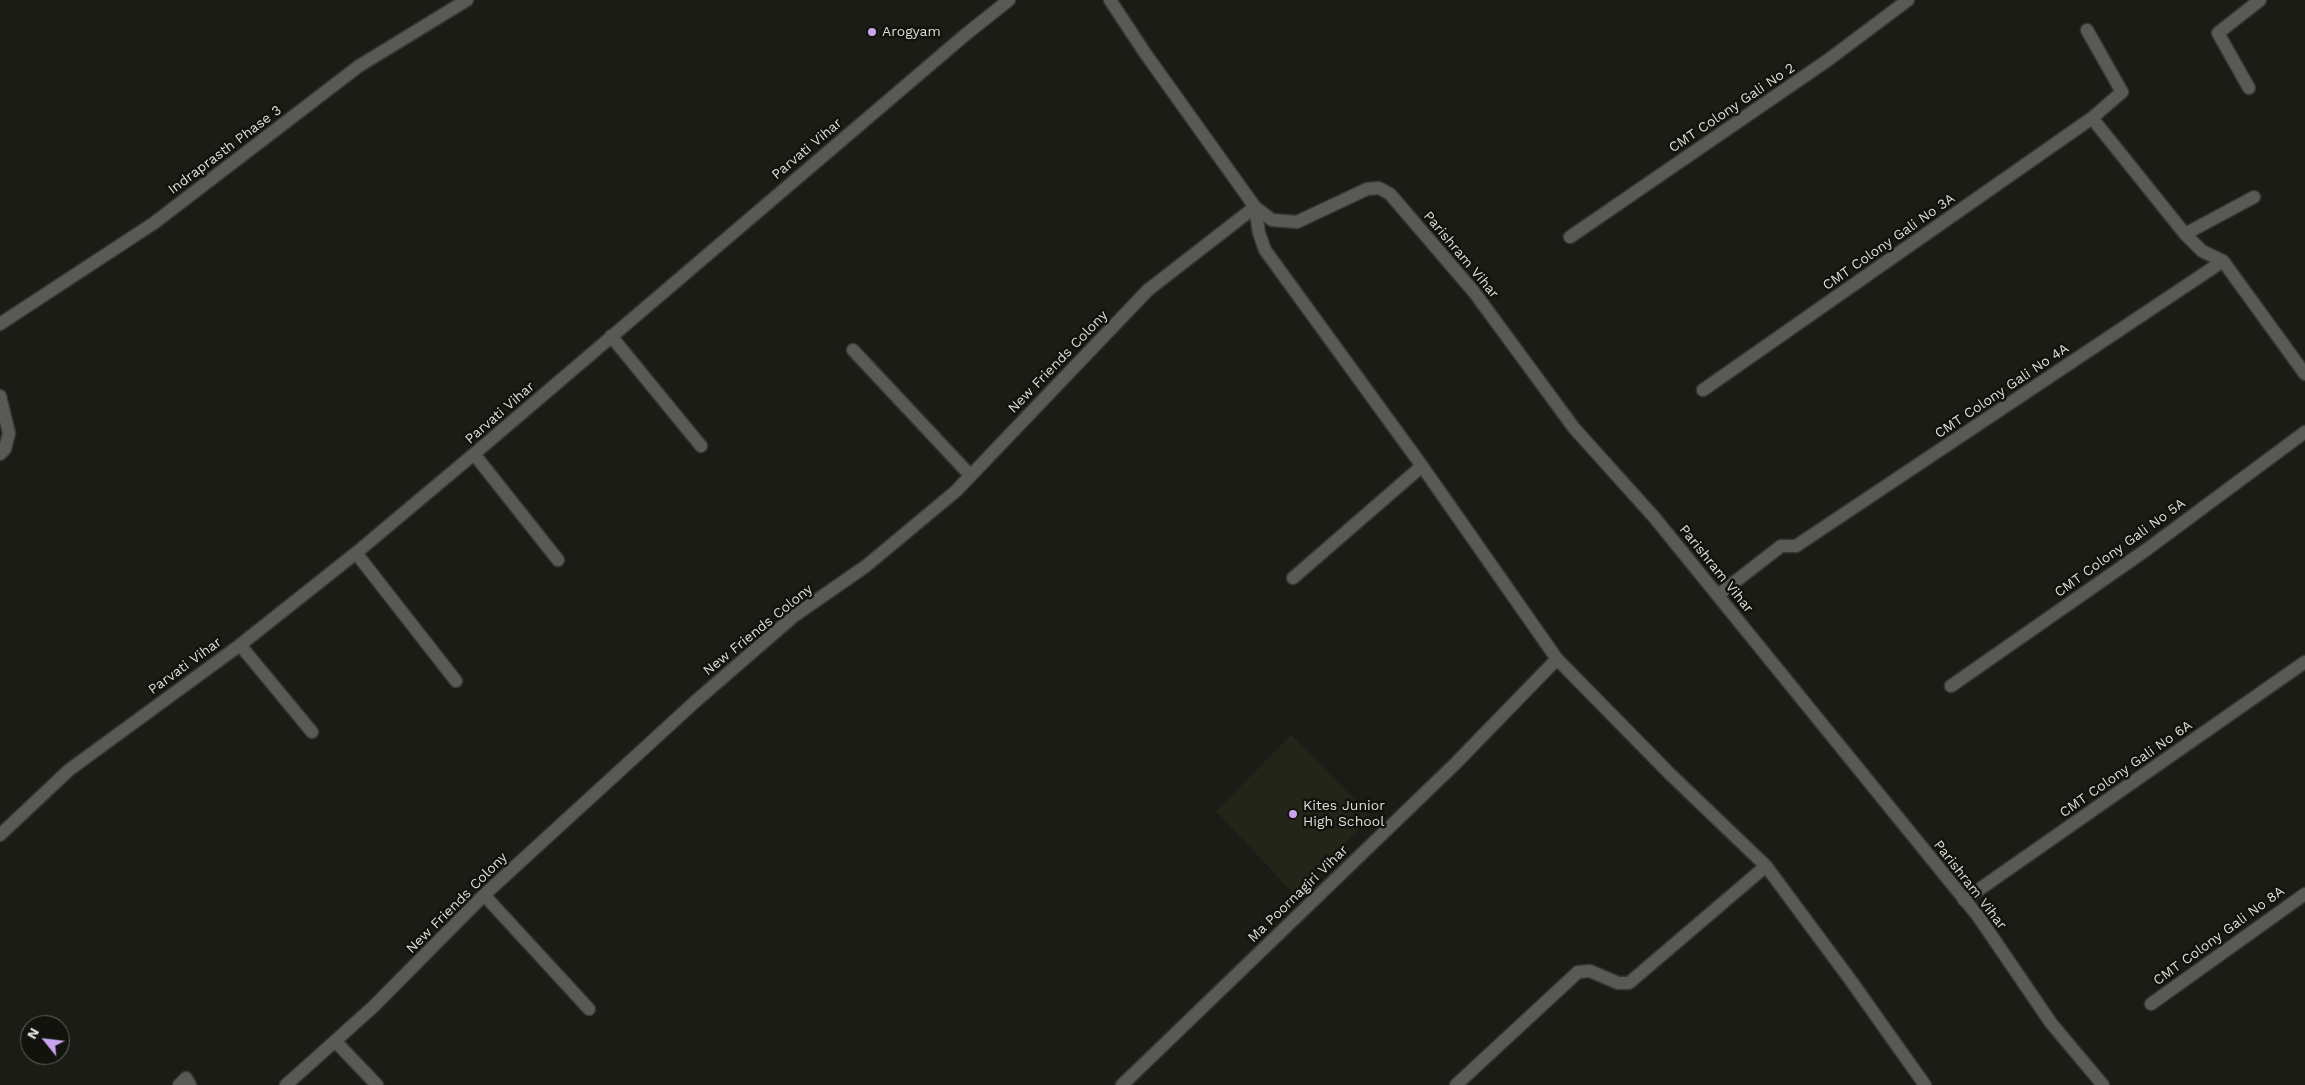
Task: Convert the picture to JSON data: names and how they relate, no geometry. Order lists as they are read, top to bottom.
{
  "streets": {
    "street": [
      "CMT Colony Gali No 2",
      "Parvati Vihar",
      "Indraprasth Phase 3",
      "CMT Colony Gali No 3A",
      "Parishram Vihar",
      "New Friends Colony",
      "CMT Colony Gali No 4A",
      "CMT Colony Gali No 5A",
      "CMT Colony Gali No 6A",
      "Ma Poornagiri Vihar",
      "CMT Colony Gali No 8A"
    ]
  },
  "crossings": [
    ["Parishram Vihar", "New Friends Colony"],
    ["Parishram Vihar", "CMT Colony Gali No 4A"],
    ["Parishram Vihar", "CMT Colony Gali No 6A"]
  ],
  "places": ["Arogyam", "Kites Junior High School"],
  "north": "top left"
}
